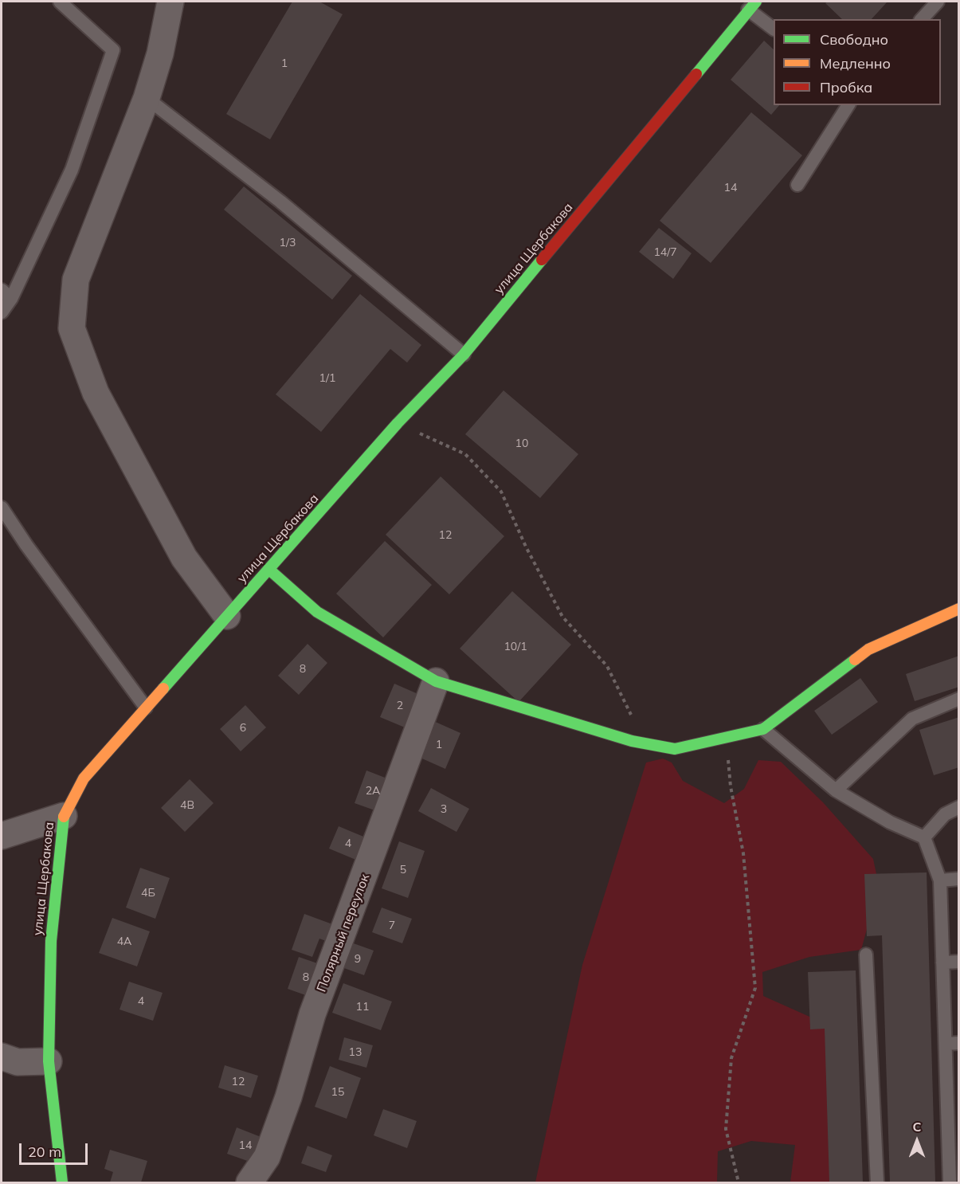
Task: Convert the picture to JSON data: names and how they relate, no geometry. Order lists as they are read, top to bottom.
{
  "streets": {
    "street": ["улица Щербакова", "Полярный переулок"]
  },
  "house_numbers": [
    "1",
    "14",
    "1/3",
    "14/7",
    "1/1",
    "10",
    "12",
    "10/1",
    "8",
    "2",
    "6",
    "1",
    "2А",
    "4В",
    "3",
    "4",
    "5",
    "4Б",
    "7",
    "4А",
    "9",
    "8",
    "4",
    "11",
    "13",
    "12",
    "15",
    "14"
  ],
  "legend": ["Свободно", "Медленно", "Пробка"],
  "scale_bar": "20 m",
  "north": "top"
}
